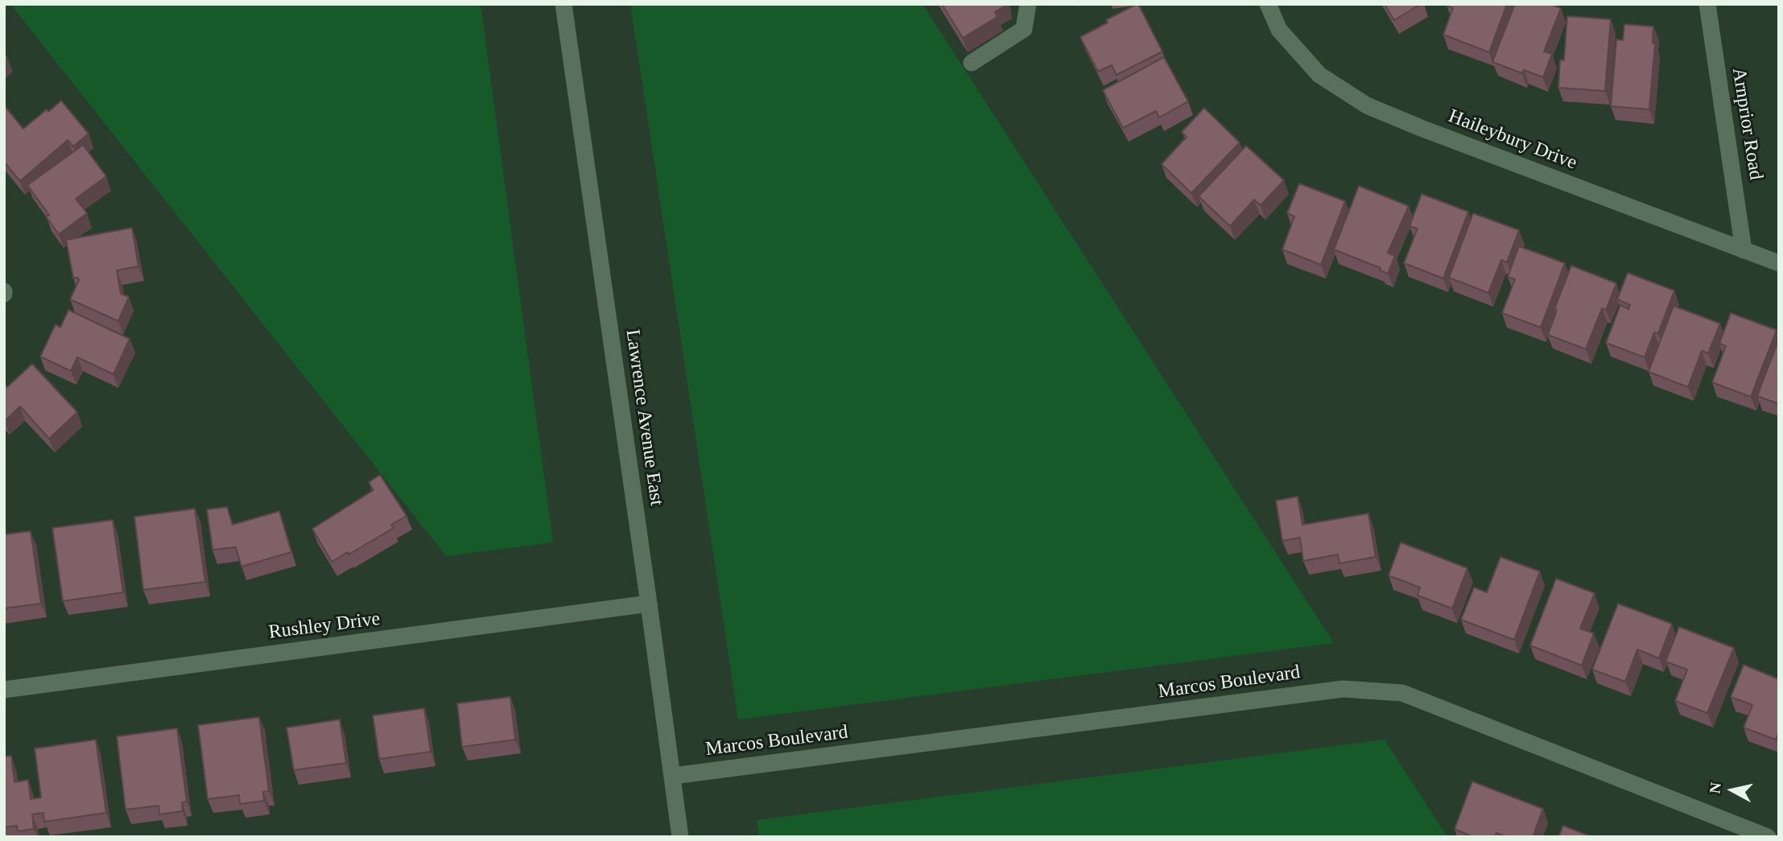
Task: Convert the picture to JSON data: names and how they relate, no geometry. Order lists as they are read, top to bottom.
{
  "streets": {
    "street": [
      "Arnprior Road",
      "Haileybury Drive",
      "Lawrence Avenue East",
      "Rushley Drive",
      "Marcos Boulevard"
    ]
  },
  "crossings": [
    ["Arnprior Road", "Haileybury Drive"],
    ["Lawrence Avenue East", "Rushley Drive"],
    ["Lawrence Avenue East", "Marcos Boulevard"]
  ],
  "north": "left"
}
